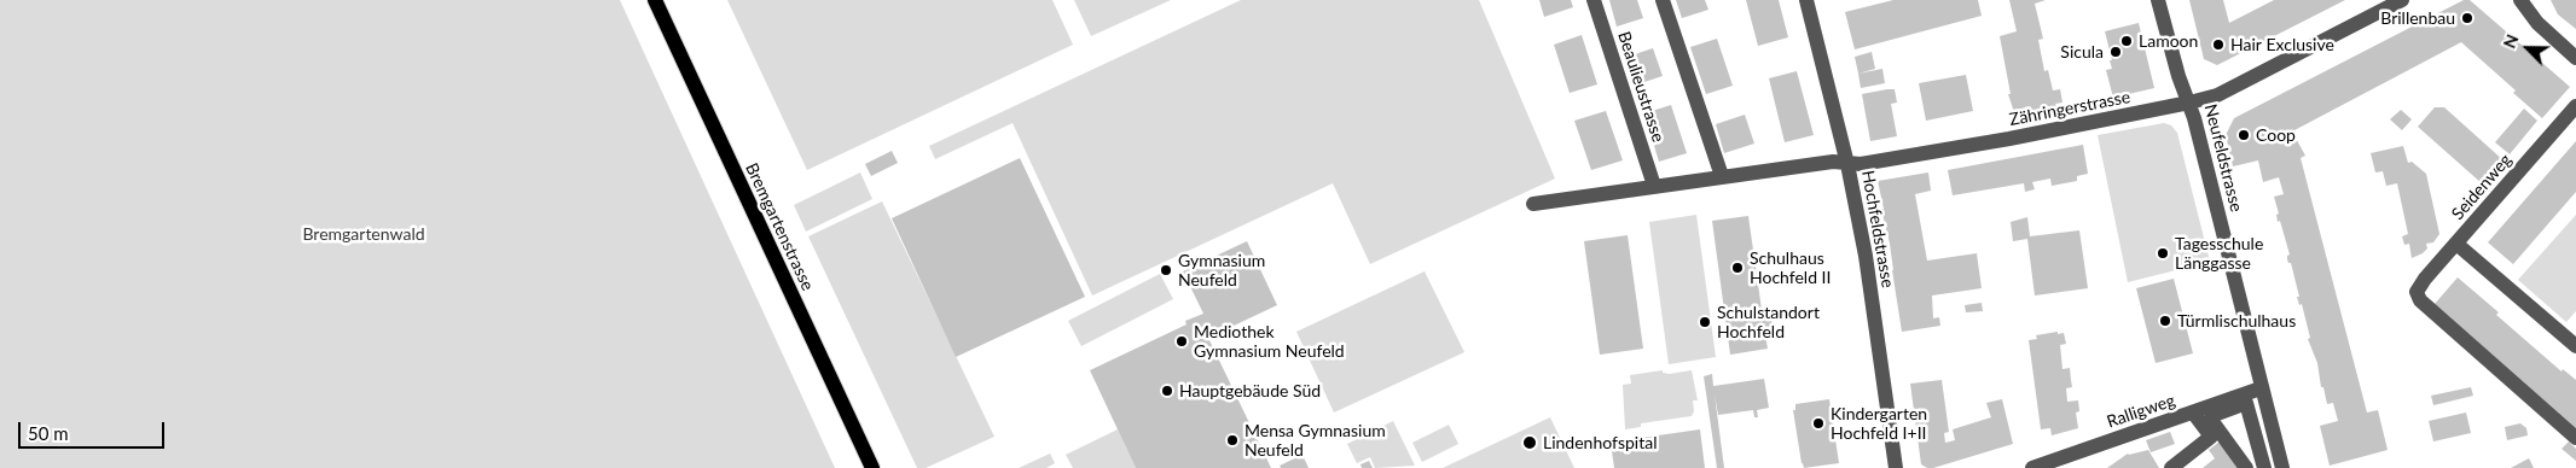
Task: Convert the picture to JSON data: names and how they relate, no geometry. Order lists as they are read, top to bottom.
{
  "streets": {
    "main road": ["Bremgartenstrasse"],
    "street": [
      "Beaulieustrasse",
      "Zähringerstrasse",
      "Neufeldstrasse",
      "Seidenweg",
      "Hochfeldstrasse",
      "Ralligweg"
    ]
  },
  "crossings": [
    ["Beaulieustrasse", "Zähringerstrasse"],
    ["Zähringerstrasse", "Neufeldstrasse"],
    ["Zähringerstrasse", "Hochfeldstrasse"],
    ["Neufeldstrasse", "Ralligweg"]
  ],
  "parks": ["Bremgartenwald"],
  "places": [
    "Brillenbau",
    "Lamoon",
    "Hair Exclusive",
    "Sicula",
    "Coop",
    "Tagesschule Länggasse",
    "Schulhaus Hochfeld II",
    "Gymnasium Neufeld",
    "Türmlischulhaus",
    "Schulstandort Hochfeld",
    "Mediothek Gymnasium Neufeld",
    "Hauptgebäude Süd",
    "Kindergarten Hochfeld I+II",
    "Mensa Gymnasium Neufeld",
    "Lindenhofspital"
  ],
  "scale_bar": "50 m",
  "north": "top left"
}
